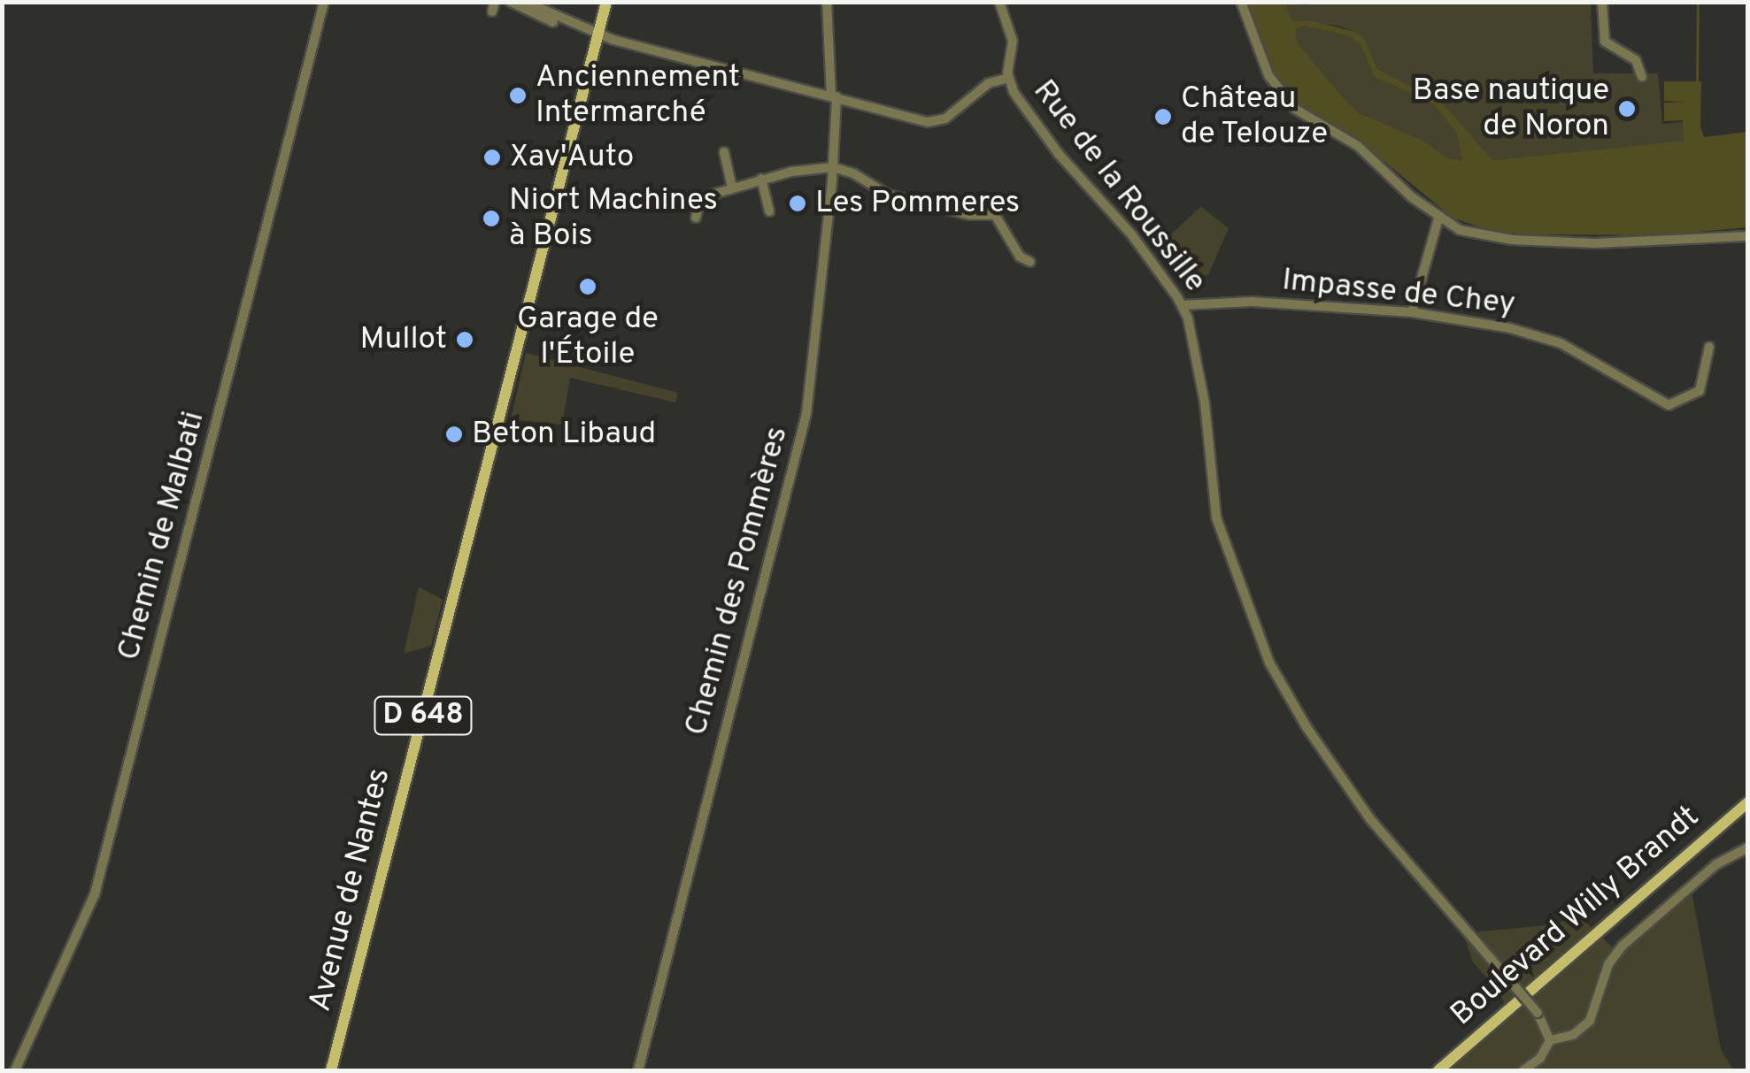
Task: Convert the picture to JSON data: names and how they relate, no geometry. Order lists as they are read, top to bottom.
{
  "streets": {
    "main road": ["D 648", "Avenue de Nantes", "Boulevard Willy Brandt"],
    "street": [
      "Rue de la Roussille",
      "Impasse de Chey",
      "Chemin de Malbati",
      "Chemin des Pommères"
    ]
  },
  "crossings": [
    ["Rue de la Roussille", "Impasse de Chey"]
  ],
  "places": [
    "Anciennement Intermarché",
    "Base nautique de Noron",
    "Château de Telouze",
    "Xav'Auto",
    "Les Pommeres",
    "Niort Machines à Bois",
    "Garage de l'Étoile",
    "Mullot",
    "Beton Libaud"
  ]
}
